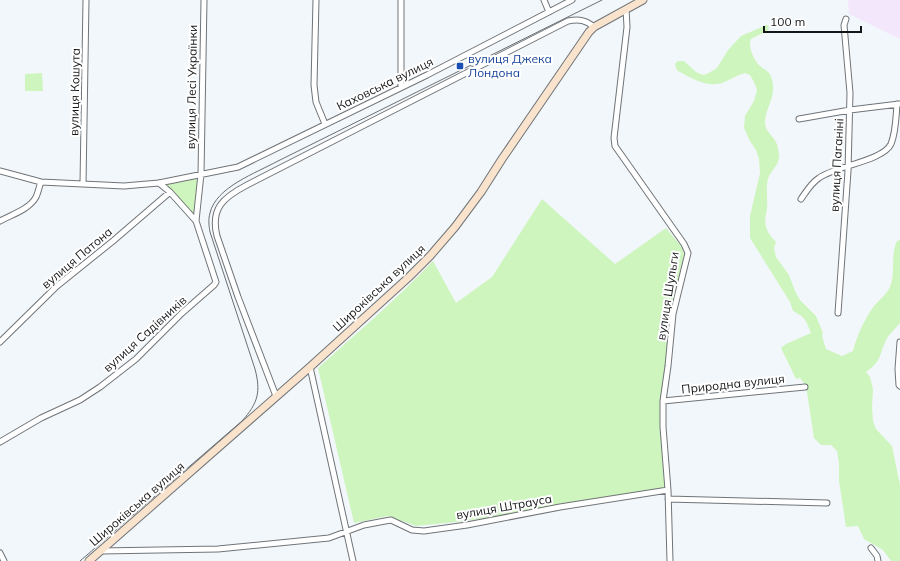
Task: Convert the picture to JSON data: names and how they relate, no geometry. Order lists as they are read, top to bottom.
{
  "streets": {
    "main road": ["Широківська вулиця"],
    "street": [
      "Каховська вулиця",
      "вулиця Лесі Українки",
      "вулиця Кошута",
      "вулиця Паганіні",
      "вулиця Патона",
      "вулиця Шульги",
      "вулиця Садівників",
      "Природна вулиця",
      "вулиця Штрауса"
    ]
  },
  "crossings": [
    ["Каховська вулиця", "вулиця Лесі Українки"],
    ["Каховська вулиця", "вулиця Кошута"],
    ["вулиця Лесі Українки", "вулиця Садівників"],
    ["Широківська вулиця", "вулиця Шульги"],
    ["Широківська вулиця", "вулиця Штрауса"],
    ["вулиця Шульги", "Природна вулиця"],
    ["вулиця Шульги", "вулиця Штрауса"]
  ],
  "places": {
    "transit": ["вулиця Джека Лондона"]
  },
  "scale_bar": "100 m"
}
